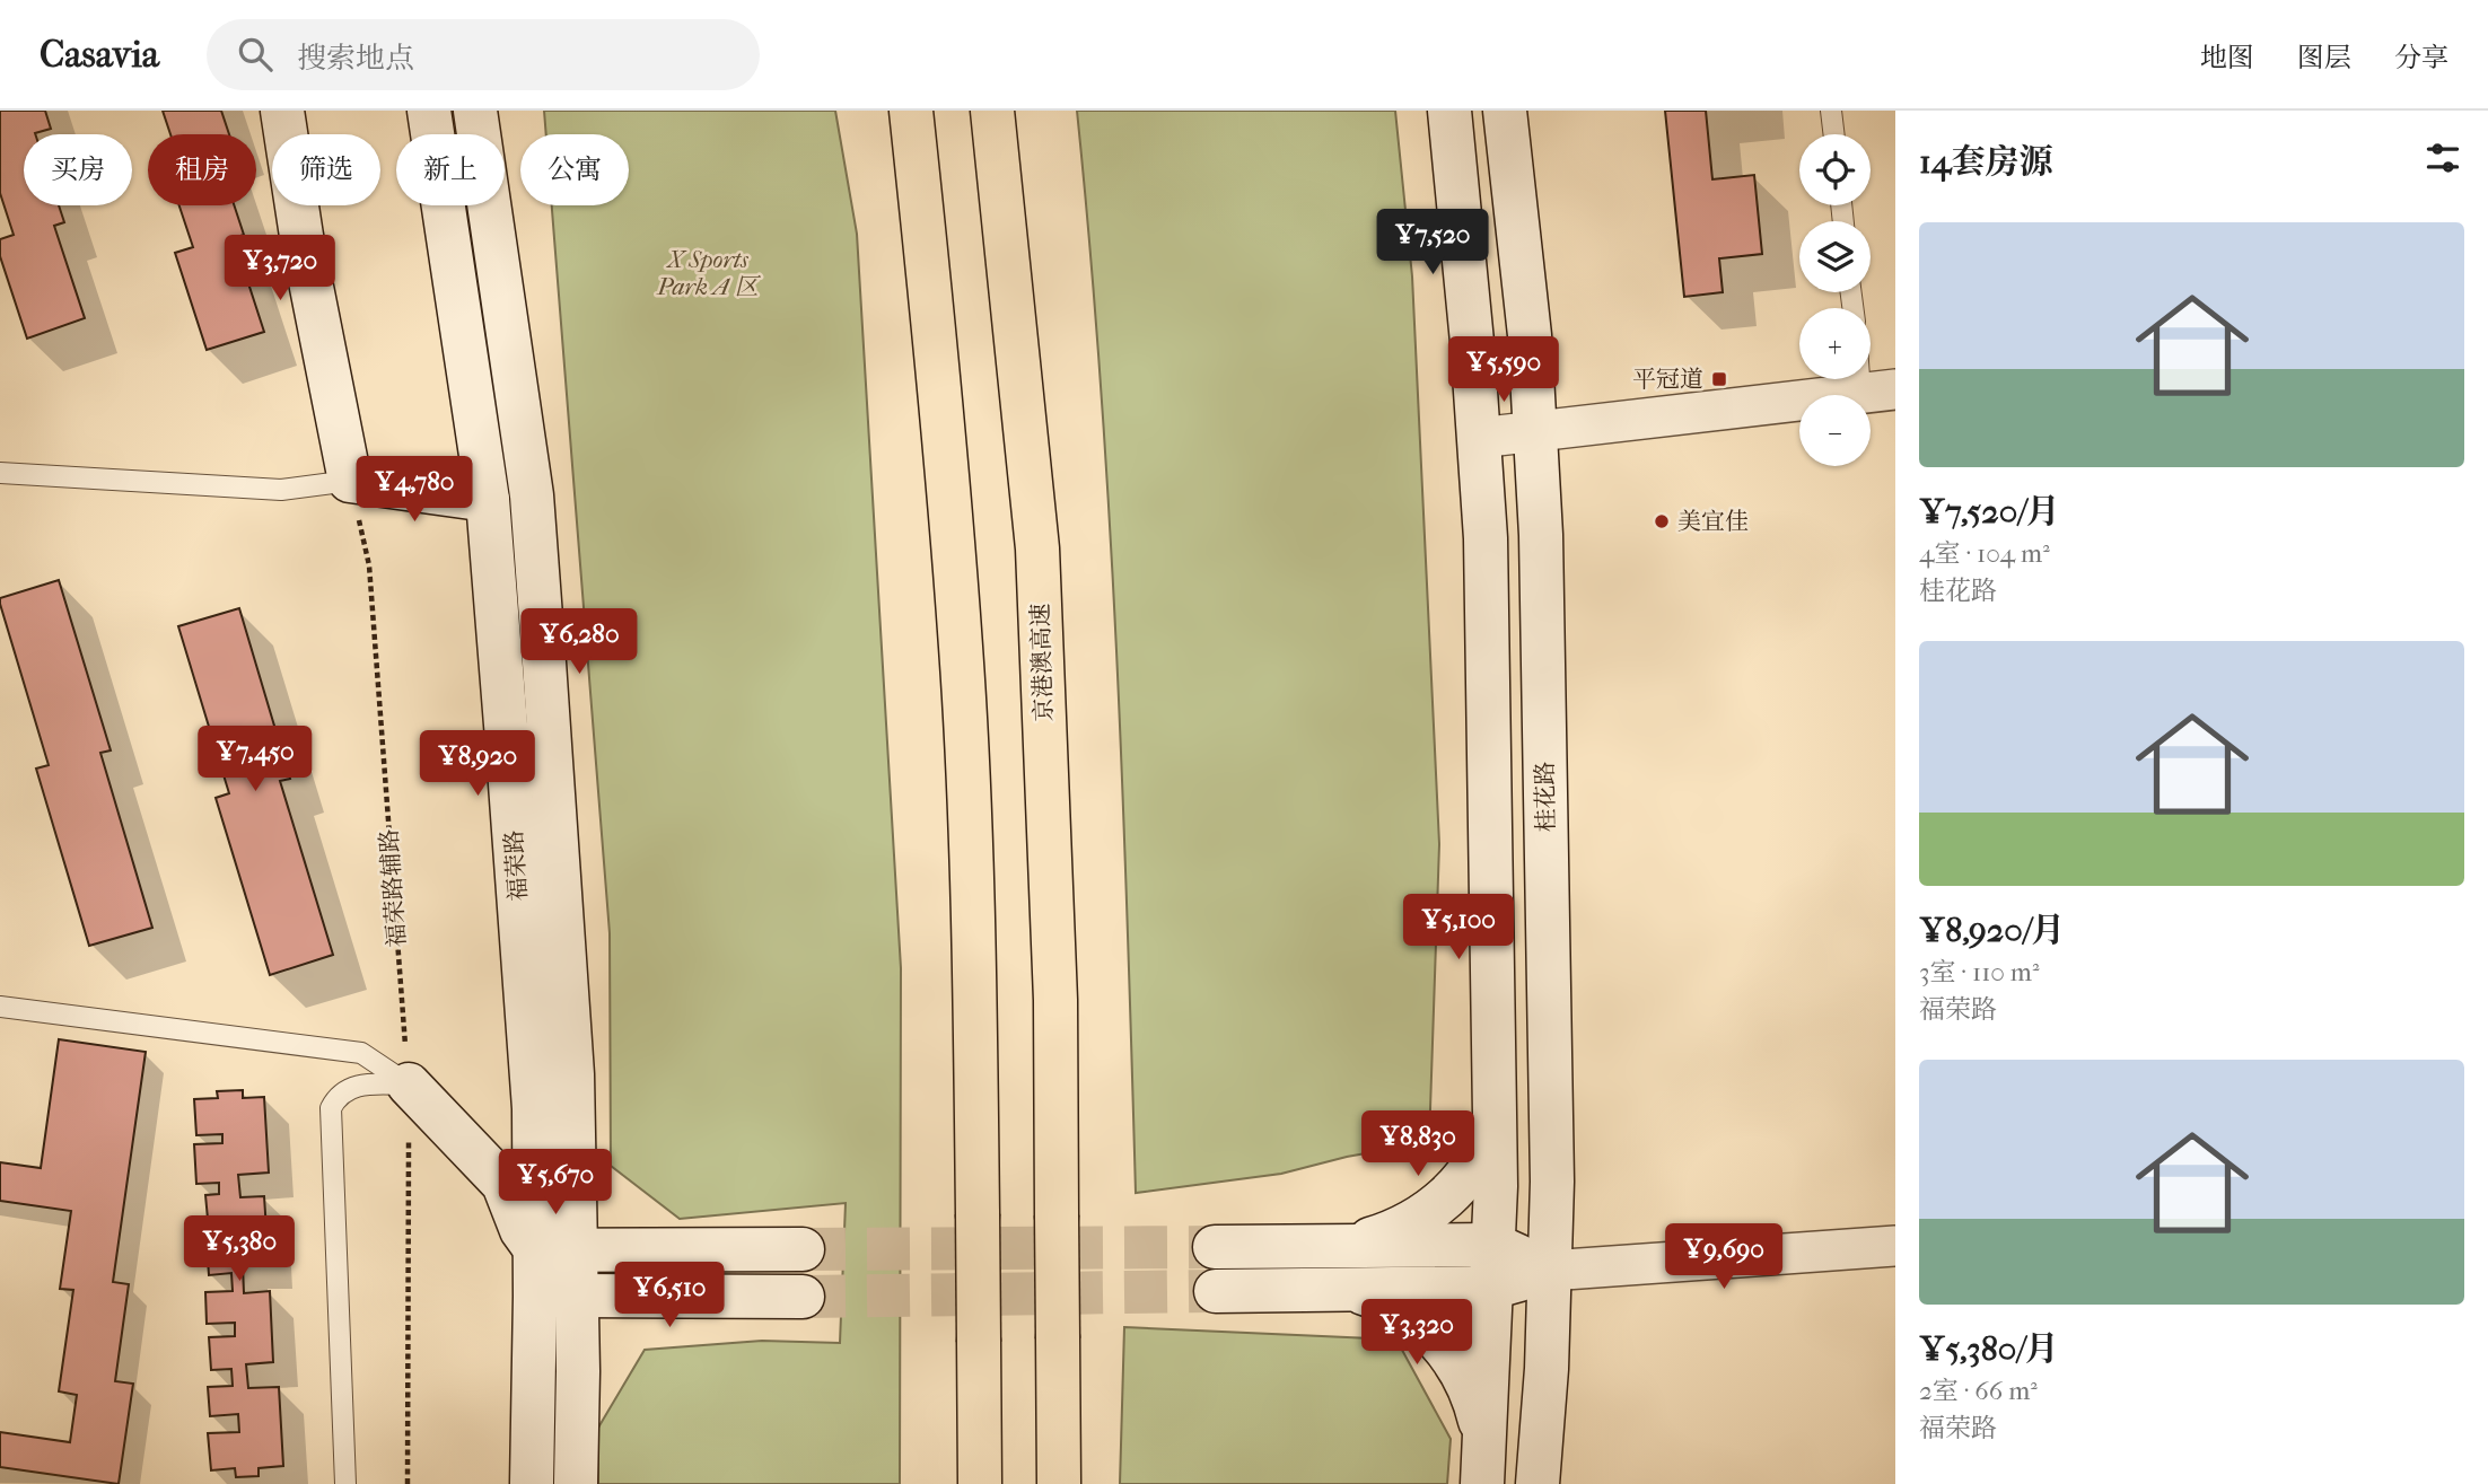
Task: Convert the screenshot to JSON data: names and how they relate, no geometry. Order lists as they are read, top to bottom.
{
  "streets": {
    "highway": ["京港澳高速"],
    "main road": ["桂花路", "福荣路"],
    "path": ["福荣路辅路"]
  },
  "parks": ["X Sports Park A 区"],
  "places": {
    "transit": ["平冠道"],
    "other": ["美宜佳"]
  },
  "page": {
    "header": "Casavia",
    "search": "搜索地点",
    "nav": ["地图", "图层", "分享"],
    "heading": "14套房源",
    "map_buttons": ["+", "−"],
    "chip": [
      "买房",
      "租房",
      "筛选",
      "新上",
      "公寓"
    ],
    "list": [
      {
        "name": "¥7,520/月",
        "note": "4室 · 104 m² · 桂花路"
      },
      {
        "name": "¥8,920/月",
        "note": "3室 · 110 m² · 福荣路"
      },
      {
        "name": "¥5,380/月",
        "note": "2室 · 66 m² · 福荣路"
      }
    ],
    "price": [
      "¥7,520",
      "¥3,720",
      "¥5,590",
      "¥4,780",
      "¥6,280",
      "¥7,450",
      "¥8,920",
      "¥5,100",
      "¥8,830",
      "¥5,670",
      "¥5,380",
      "¥9,690",
      "¥6,510",
      "¥3,320"
    ]
  }
}
